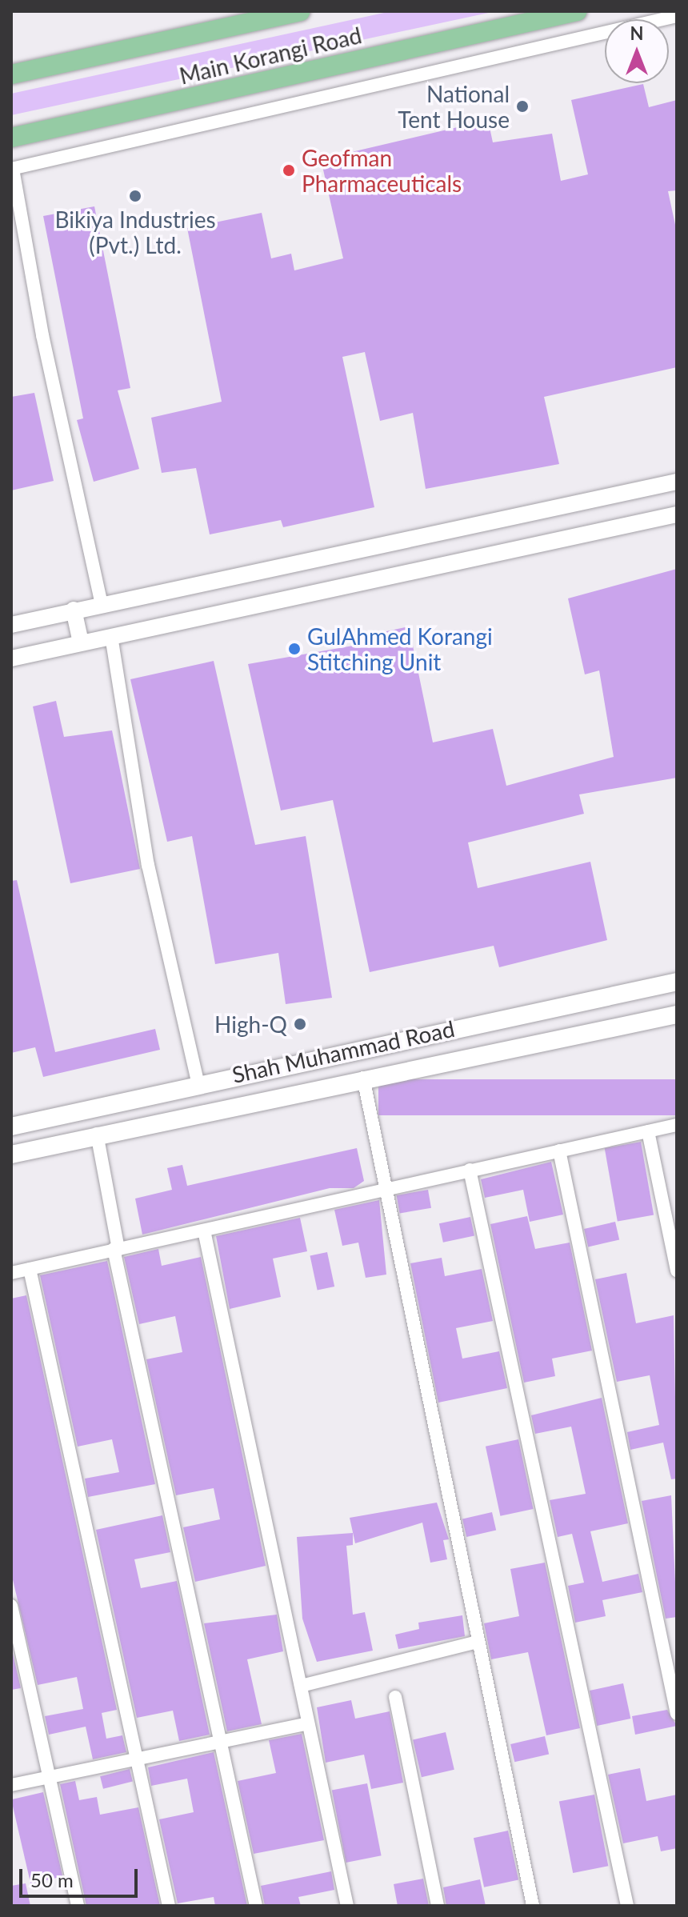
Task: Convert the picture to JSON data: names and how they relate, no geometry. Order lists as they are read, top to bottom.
{
  "streets": {
    "main road": ["Main Korangi Road", "Shah Muhammad Road"]
  },
  "places": [
    "National Tent House",
    "Geofman Pharmaceuticals",
    "Bikiya Industries (Pvt.) Ltd.",
    "GulAhmed Korangi Stitching Unit",
    "High-Q"
  ],
  "scale_bar": "50 m",
  "north": "top"
}
